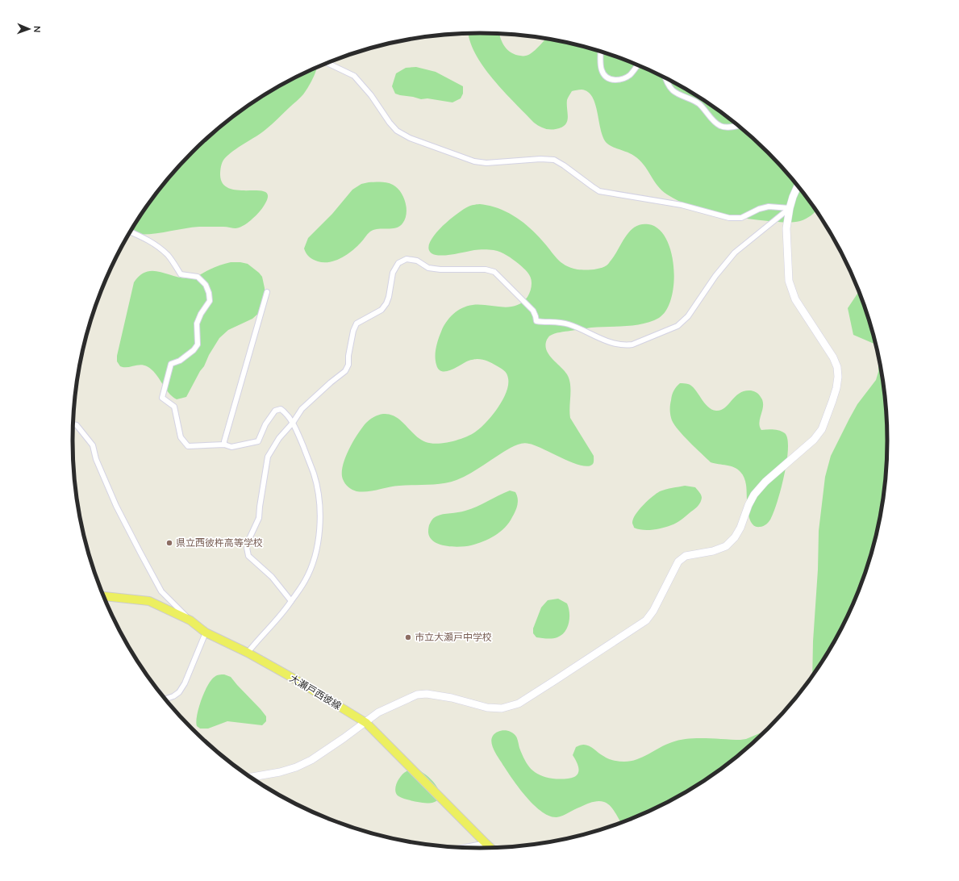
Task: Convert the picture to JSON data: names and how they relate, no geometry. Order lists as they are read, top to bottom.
{
  "streets": {
    "main road": ["大瀬戸西彼線"]
  },
  "places": ["県立西彼杵高等学校", "市立大瀬戸中学校"],
  "north": "right"
}
